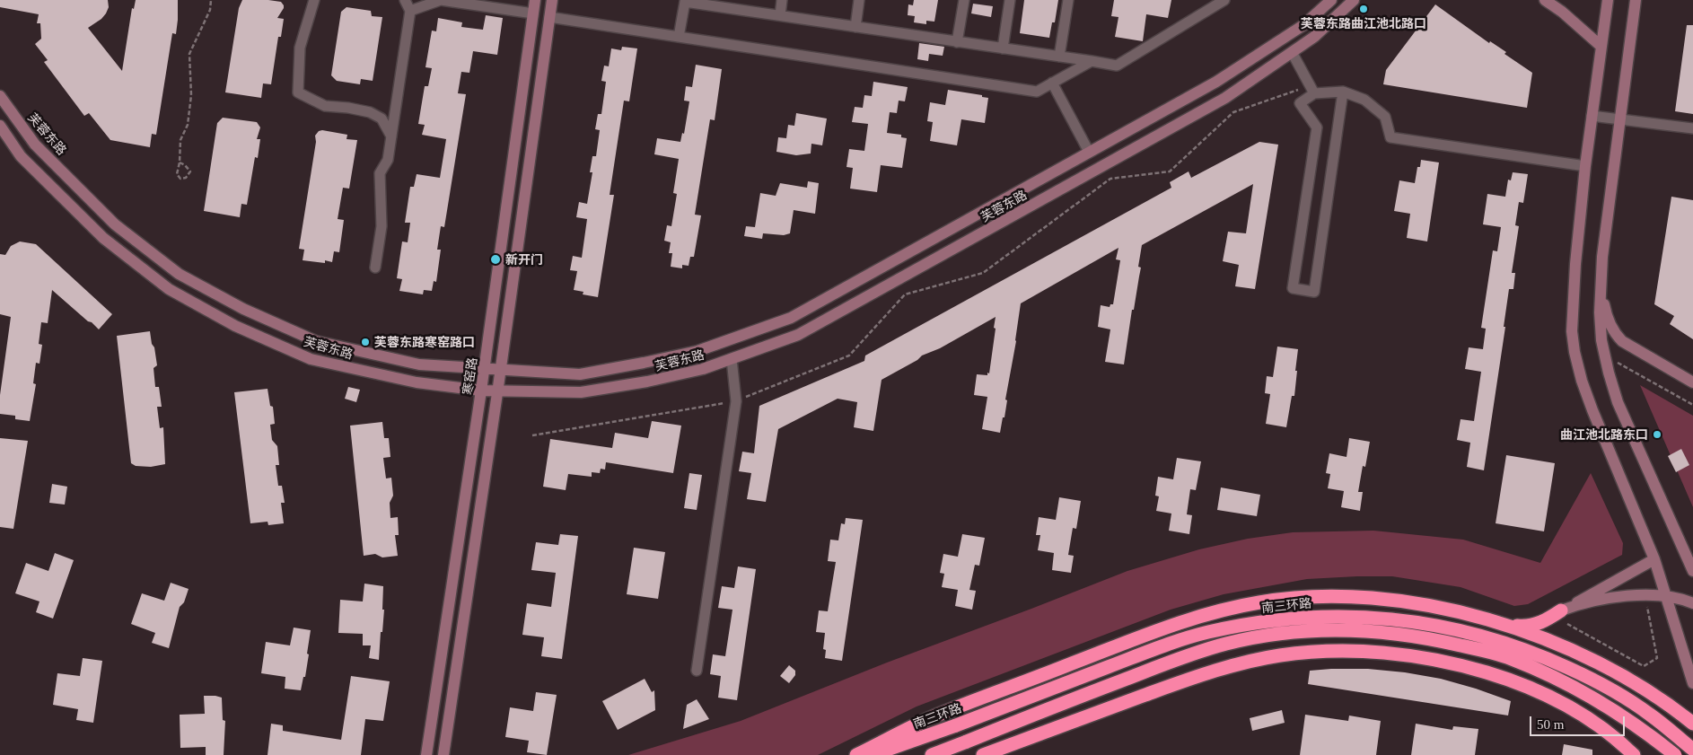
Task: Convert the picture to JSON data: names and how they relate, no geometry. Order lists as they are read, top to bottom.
{
  "streets": {
    "highway": ["南三环路"],
    "main road": ["芙蓉东路", "寒窑路"]
  },
  "crossings": [
    ["芙蓉东路", "寒窑路"]
  ],
  "places": [
    "芙蓉东路曲江池北路口",
    "新开门",
    "芙蓉东路寒窑路口",
    "曲江池北路东口"
  ],
  "scale_bar": "50 m"
}
